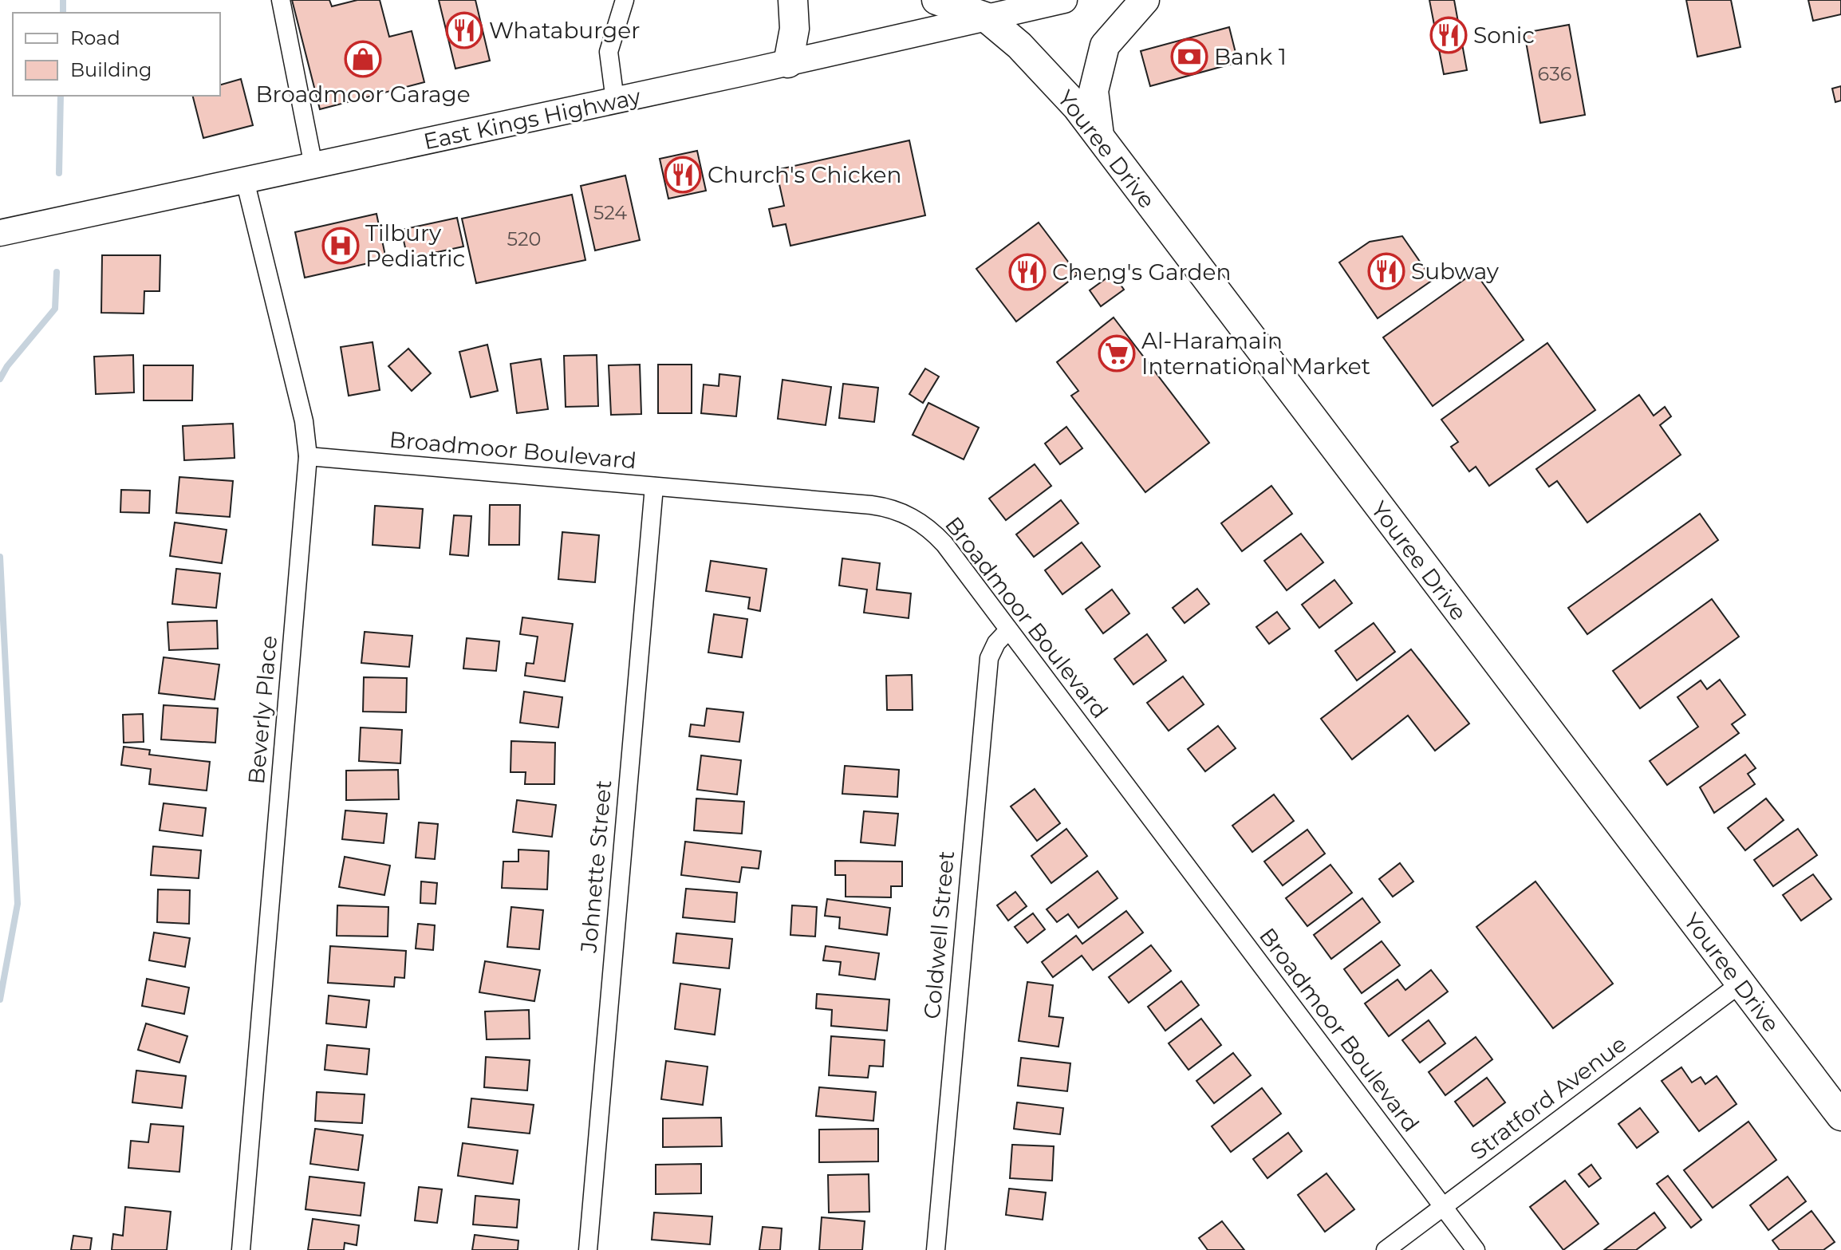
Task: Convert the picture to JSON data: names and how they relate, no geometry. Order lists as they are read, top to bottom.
{
  "streets": {
    "main road": ["East Kings Highway", "Youree Drive"],
    "street": [
      "Broadmoor Boulevard",
      "Beverly Place",
      "Johnette Street",
      "Coldwell Street",
      "Stratford Avenue"
    ]
  },
  "crossings": [
    ["East Kings Highway", "Youree Drive"],
    ["East Kings Highway", "Beverly Place"],
    ["Youree Drive", "Stratford Avenue"],
    ["Broadmoor Boulevard", "Beverly Place"],
    ["Broadmoor Boulevard", "Johnette Street"],
    ["Broadmoor Boulevard", "Coldwell Street"],
    ["Broadmoor Boulevard", "Stratford Avenue"]
  ],
  "places": {
    "restaurant": [
      "Whataburger",
      "Sonic",
      "Church's Chicken",
      "Subway",
      "Cheng's Garden"
    ],
    "bank": ["Bank 1"],
    "shop": ["Broadmoor Garage"],
    "hospital": ["Tilbury Pediatric"],
    "supermarket": ["Al-Haramain International Market"]
  },
  "house_numbers": ["636", "524", "520"],
  "legend": ["Road", "Building"]
}
